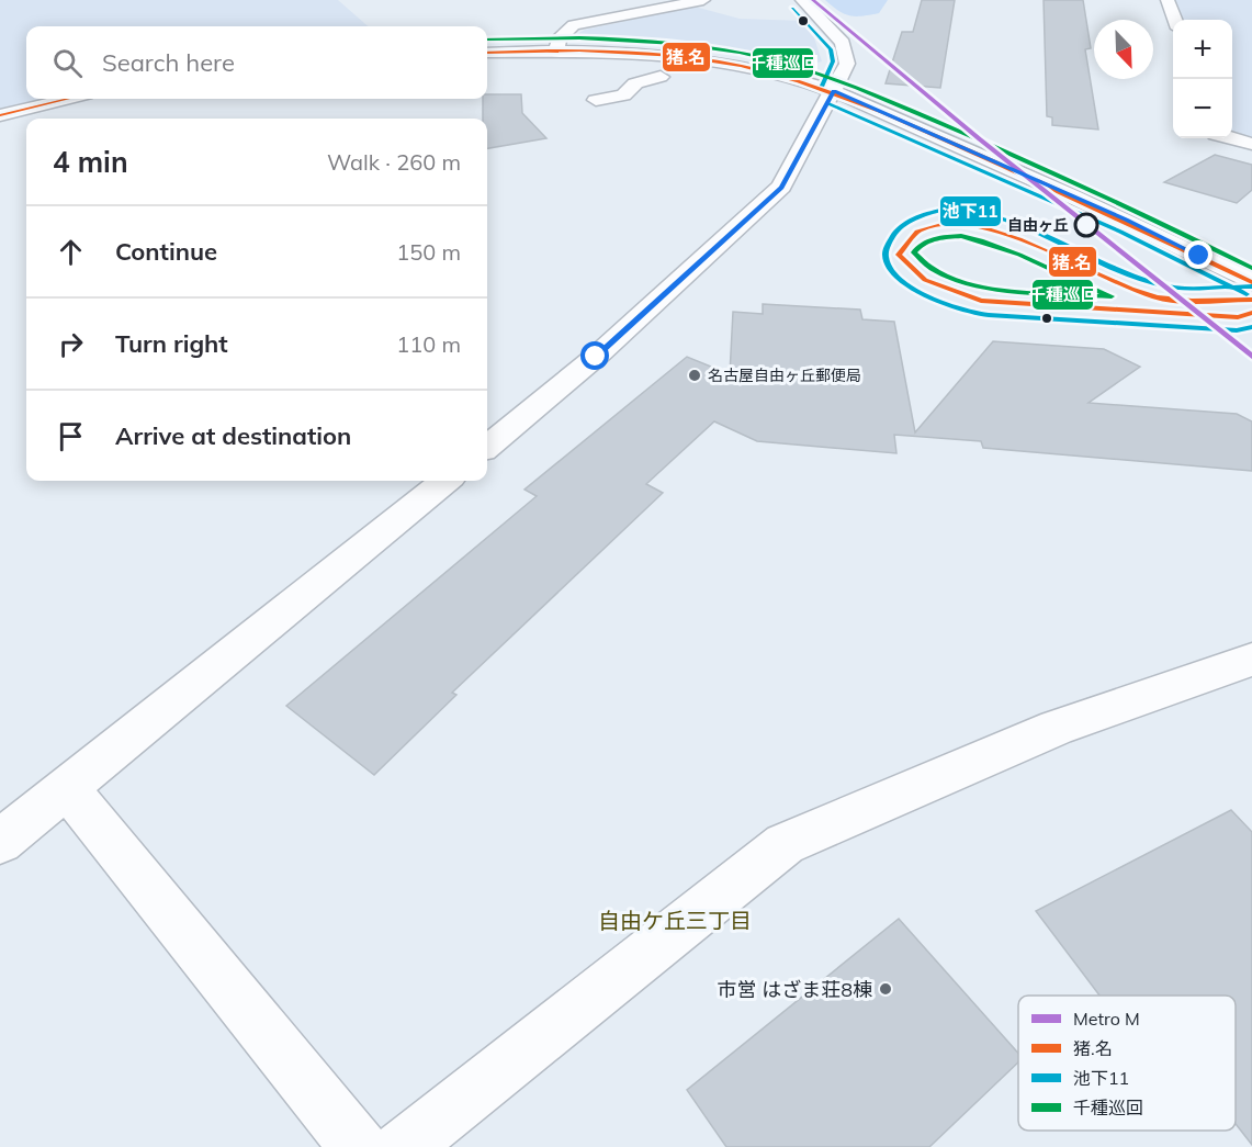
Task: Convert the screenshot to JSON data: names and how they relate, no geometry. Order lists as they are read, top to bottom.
{
  "districts": ["自由ケ丘三丁目"],
  "places": ["自由ヶ丘", "名古屋自由ヶ丘郵便局", "市営 はざま荘8棟"],
  "lines": [
    "metro line M",
    "transit line 池下11",
    "transit line 千種巡回",
    "transit line 猪.名"
  ],
  "legend": [
    "Metro M",
    "猪.名",
    "池下11",
    "千種巡回"
  ],
  "north": "bottom right",
  "page": {
    "map_buttons": ["+", "−"],
    "search": "Search here",
    "heading": ["4 min", "Walk · 260 m"],
    "list": [
      ["Continue", "150 m"],
      ["Turn right", "110 m"],
      "Arrive at destination"
    ]
  }
}
